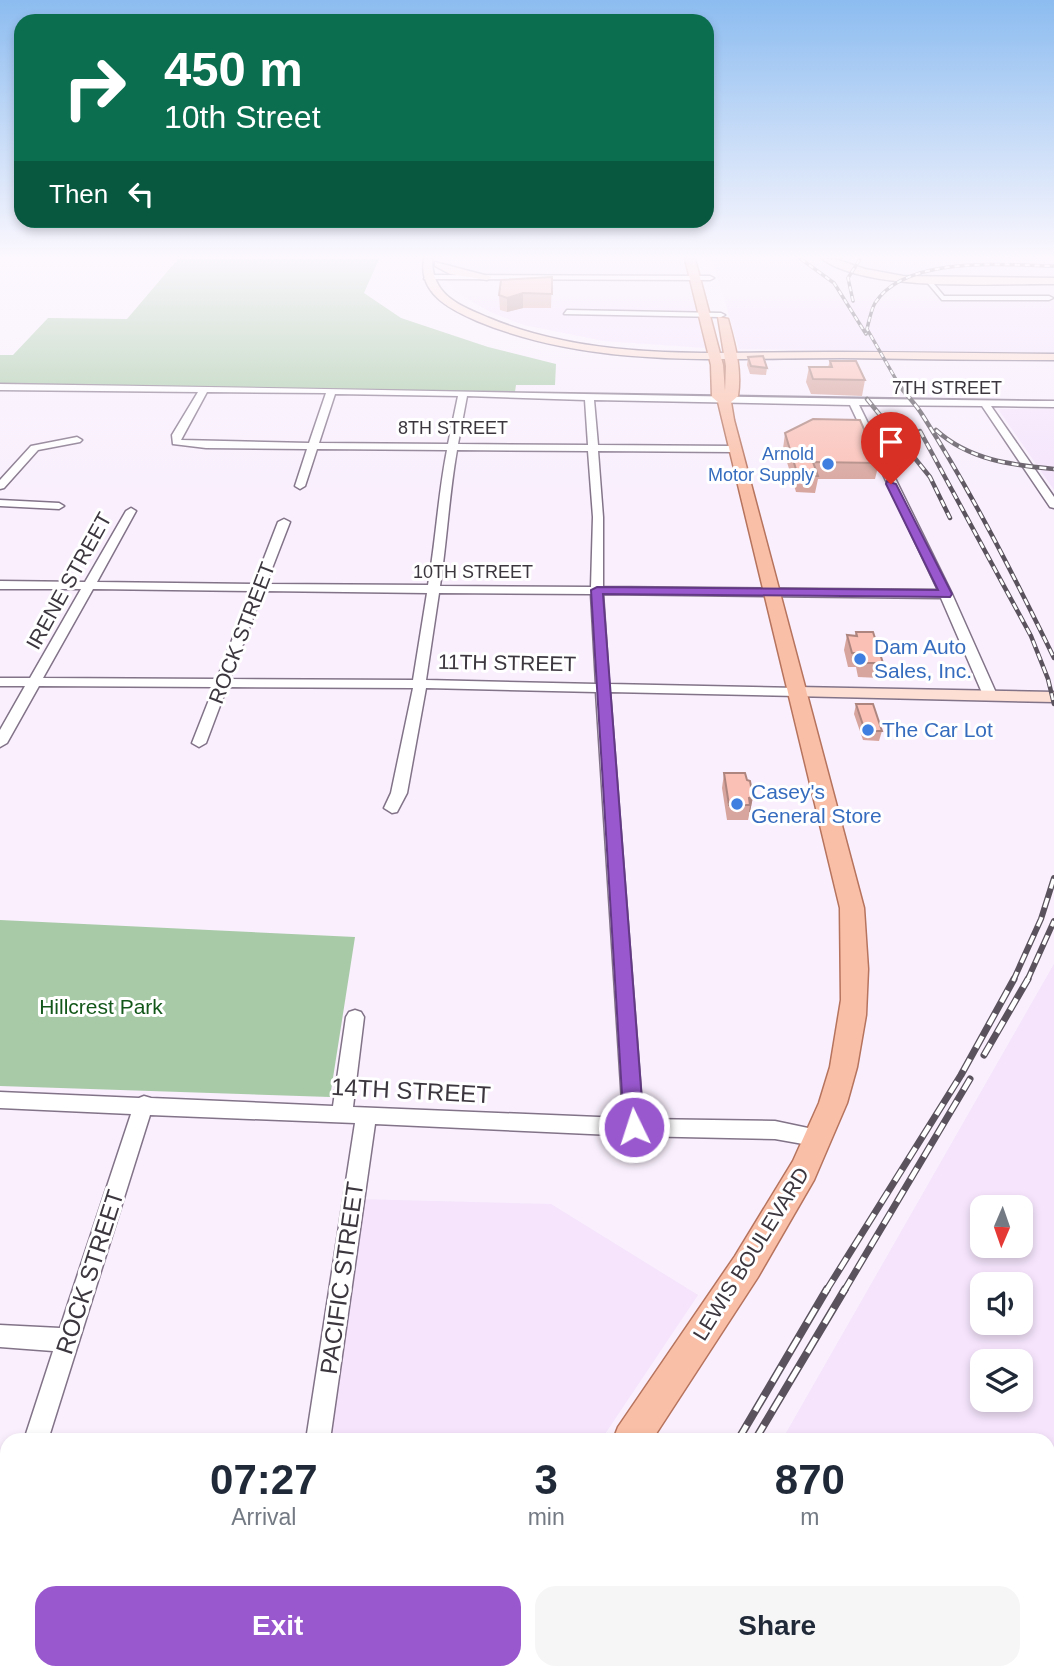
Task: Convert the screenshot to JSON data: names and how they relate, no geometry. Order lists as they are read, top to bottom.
{
  "streets": {
    "main road": ["11TH STREET", "LEWIS BOULEVARD"],
    "street": [
      "7TH STREET",
      "8TH STREET",
      "10TH STREET",
      "IRENE STREET",
      "ROCK STREET",
      "14TH STREET",
      "PACIFIC STREET"
    ]
  },
  "crossings": [
    ["7TH STREET", "8TH STREET"],
    ["7TH STREET", "LEWIS BOULEVARD"],
    ["8TH STREET", "LEWIS BOULEVARD"],
    ["10TH STREET", "IRENE STREET"],
    ["10TH STREET", "ROCK STREET"],
    ["10TH STREET", "LEWIS BOULEVARD"],
    ["IRENE STREET", "11TH STREET"],
    ["ROCK STREET", "11TH STREET"],
    ["ROCK STREET", "14TH STREET"],
    ["11TH STREET", "LEWIS BOULEVARD"],
    ["14TH STREET", "LEWIS BOULEVARD"],
    ["14TH STREET", "PACIFIC STREET"]
  ],
  "parks": ["Hillcrest Park"],
  "places": [
    "Arnold Motor Supply",
    "Dam Auto Sales, Inc.",
    "The Car Lot",
    "Casey's General Store"
  ],
  "north": "bottom",
  "page": {
    "turn": ["450 m", "10th Street"],
    "then": "Then",
    "eta": [
      "07:27",
      "Arrival",
      "3",
      "min",
      "870",
      "m"
    ],
    "buttons": ["Exit", "Share"]
  }
}
